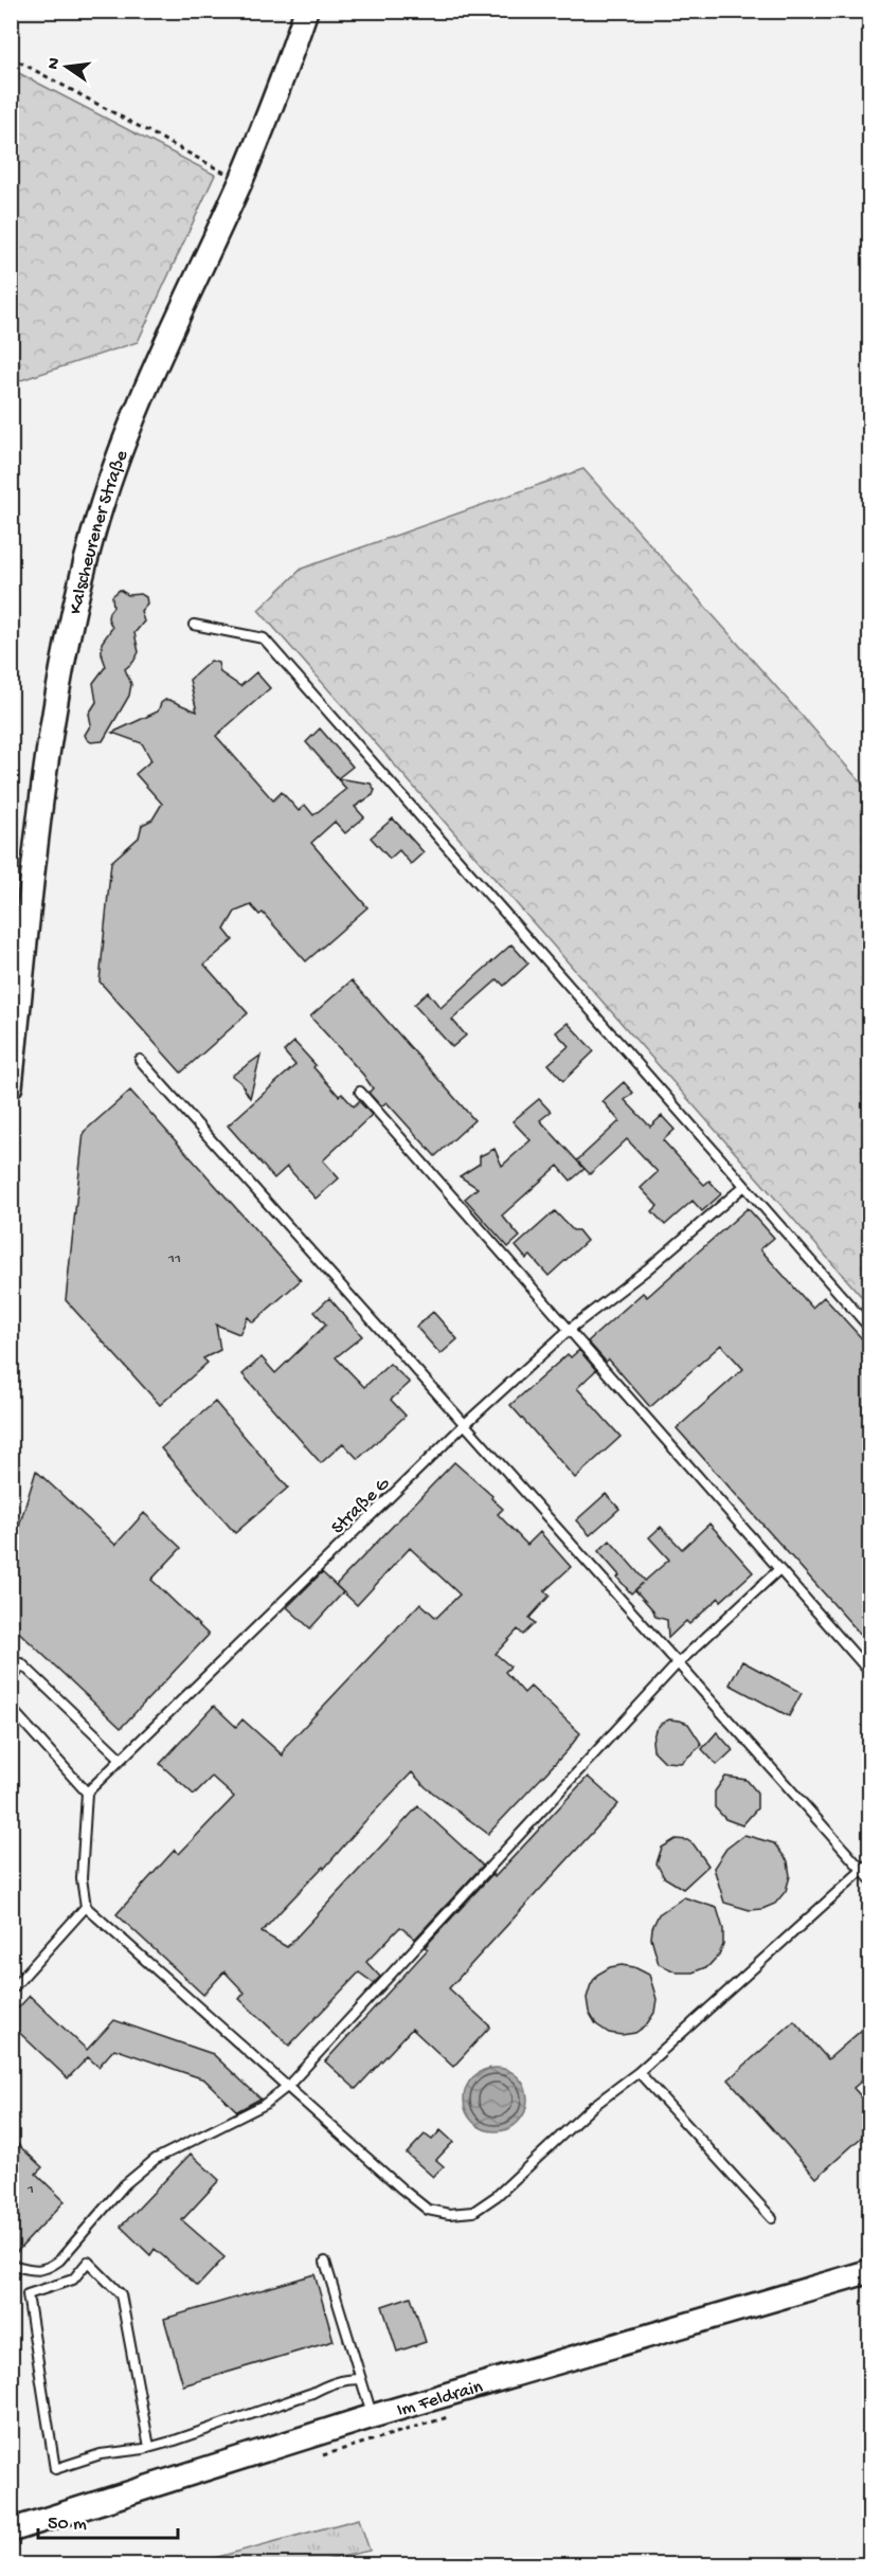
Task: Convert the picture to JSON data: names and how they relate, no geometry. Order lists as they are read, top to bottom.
{
  "streets": {
    "main road": ["Kalscheurener Straße", "Im Feldrain"],
    "lane": ["Straße G"]
  },
  "house_numbers": ["11", "1"],
  "scale_bar": "50 m",
  "north": "left"
}
